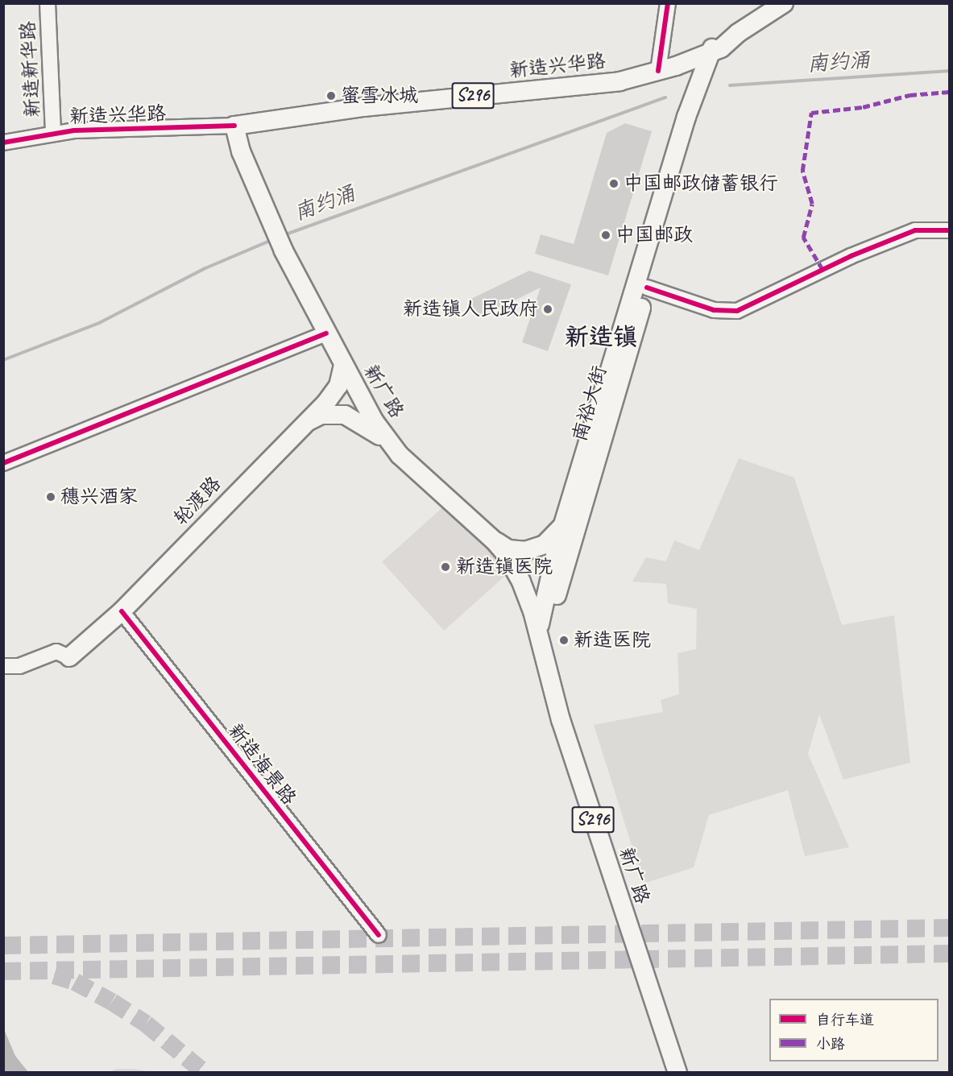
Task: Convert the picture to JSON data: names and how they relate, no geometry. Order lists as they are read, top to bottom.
{
  "streets": {
    "main road": [
      "新造兴华路",
      "S296",
      "新广路",
      "南裕大街",
      "轮渡路"
    ],
    "street": ["新造新华路", "新造海景路"]
  },
  "crossings": [
    ["新造兴华路", "新造新华路"],
    ["新造兴华路", "S296"],
    ["新造兴华路", "新广路"],
    ["新造兴华路", "南裕大街"],
    ["S296", "新广路"],
    ["S296", "南裕大街"],
    ["新广路", "南裕大街"],
    ["新广路", "轮渡路"],
    ["轮渡路", "新造海景路"]
  ],
  "districts": ["新造镇"],
  "water": ["南约涌"],
  "places": [
    "蜜雪冰城",
    "中国邮政储蓄银行",
    "中国邮政",
    "新造镇人民政府",
    "穗兴酒家",
    "新造镇医院",
    "新造医院"
  ],
  "legend": ["自行车道", "小路"]
}
